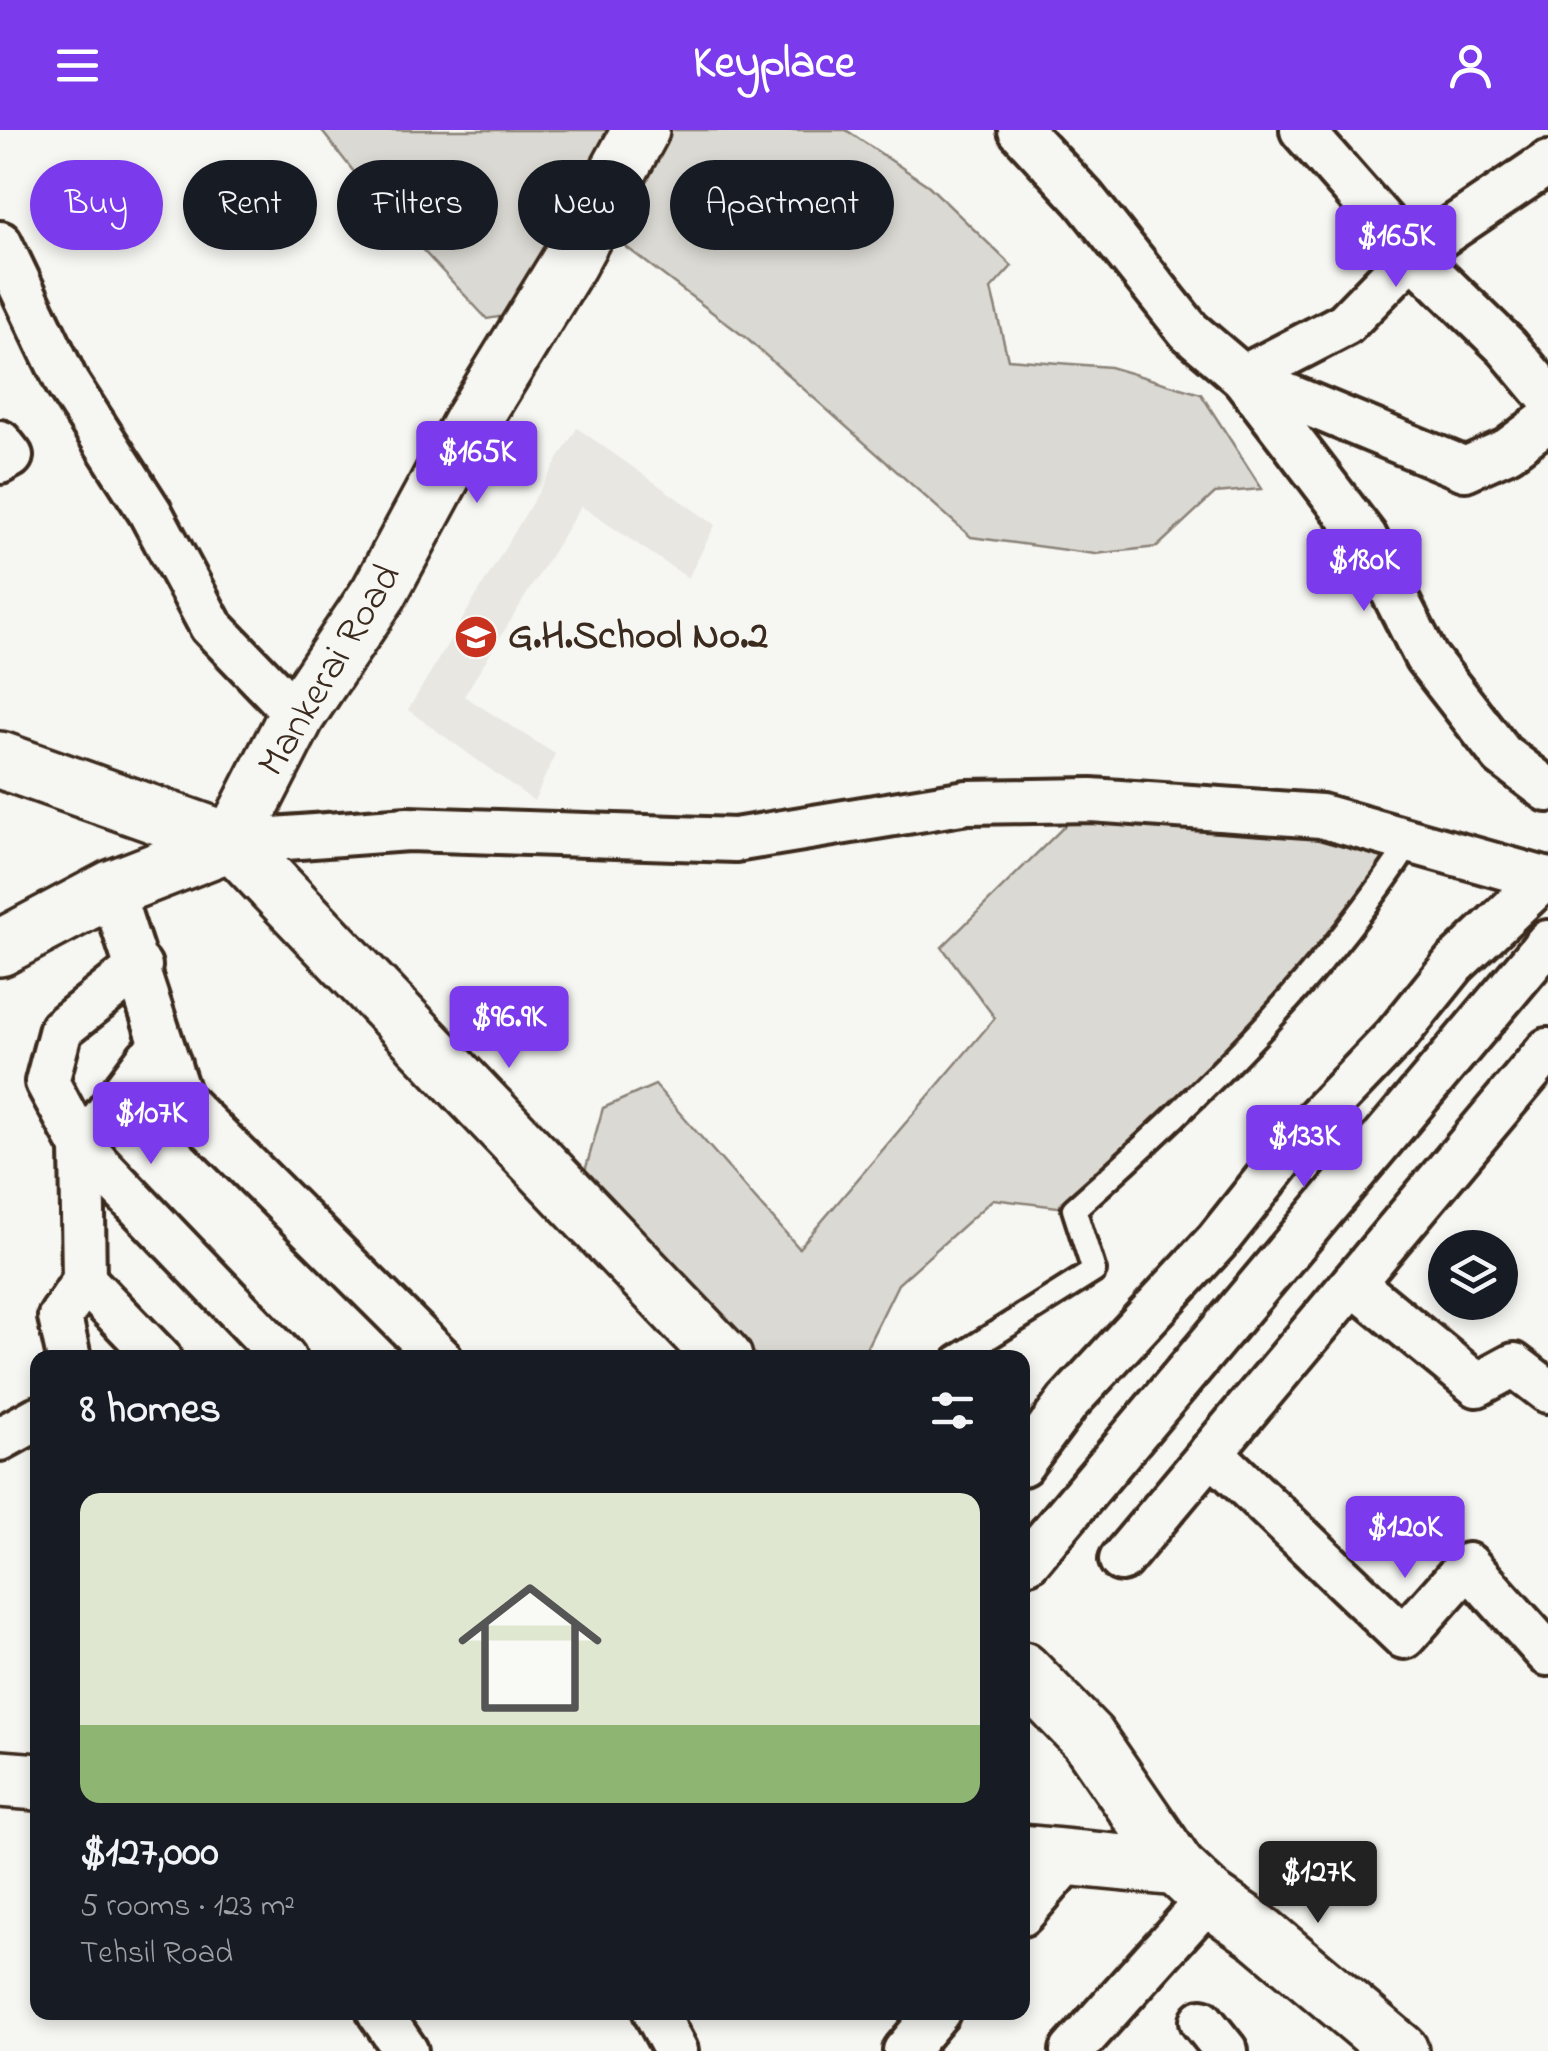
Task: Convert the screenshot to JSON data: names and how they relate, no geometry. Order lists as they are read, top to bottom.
{
  "streets": {
    "street": ["Mankerai Road"]
  },
  "places": {
    "school or university": ["G.H.School No.2"]
  },
  "page": {
    "header": "Keyplace",
    "chip": [
      "Buy",
      "Rent",
      "Filters",
      "New",
      "Apartment"
    ],
    "price": [
      "$165K",
      "$165K",
      "$180K",
      "$96.9K",
      "$107K",
      "$133K",
      "$120K",
      "$127K"
    ],
    "heading": "8 homes",
    "list": [
      {
        "name": "$127,000",
        "note": "5 rooms · 123 m² · Tehsil Road"
      }
    ]
  }
}
